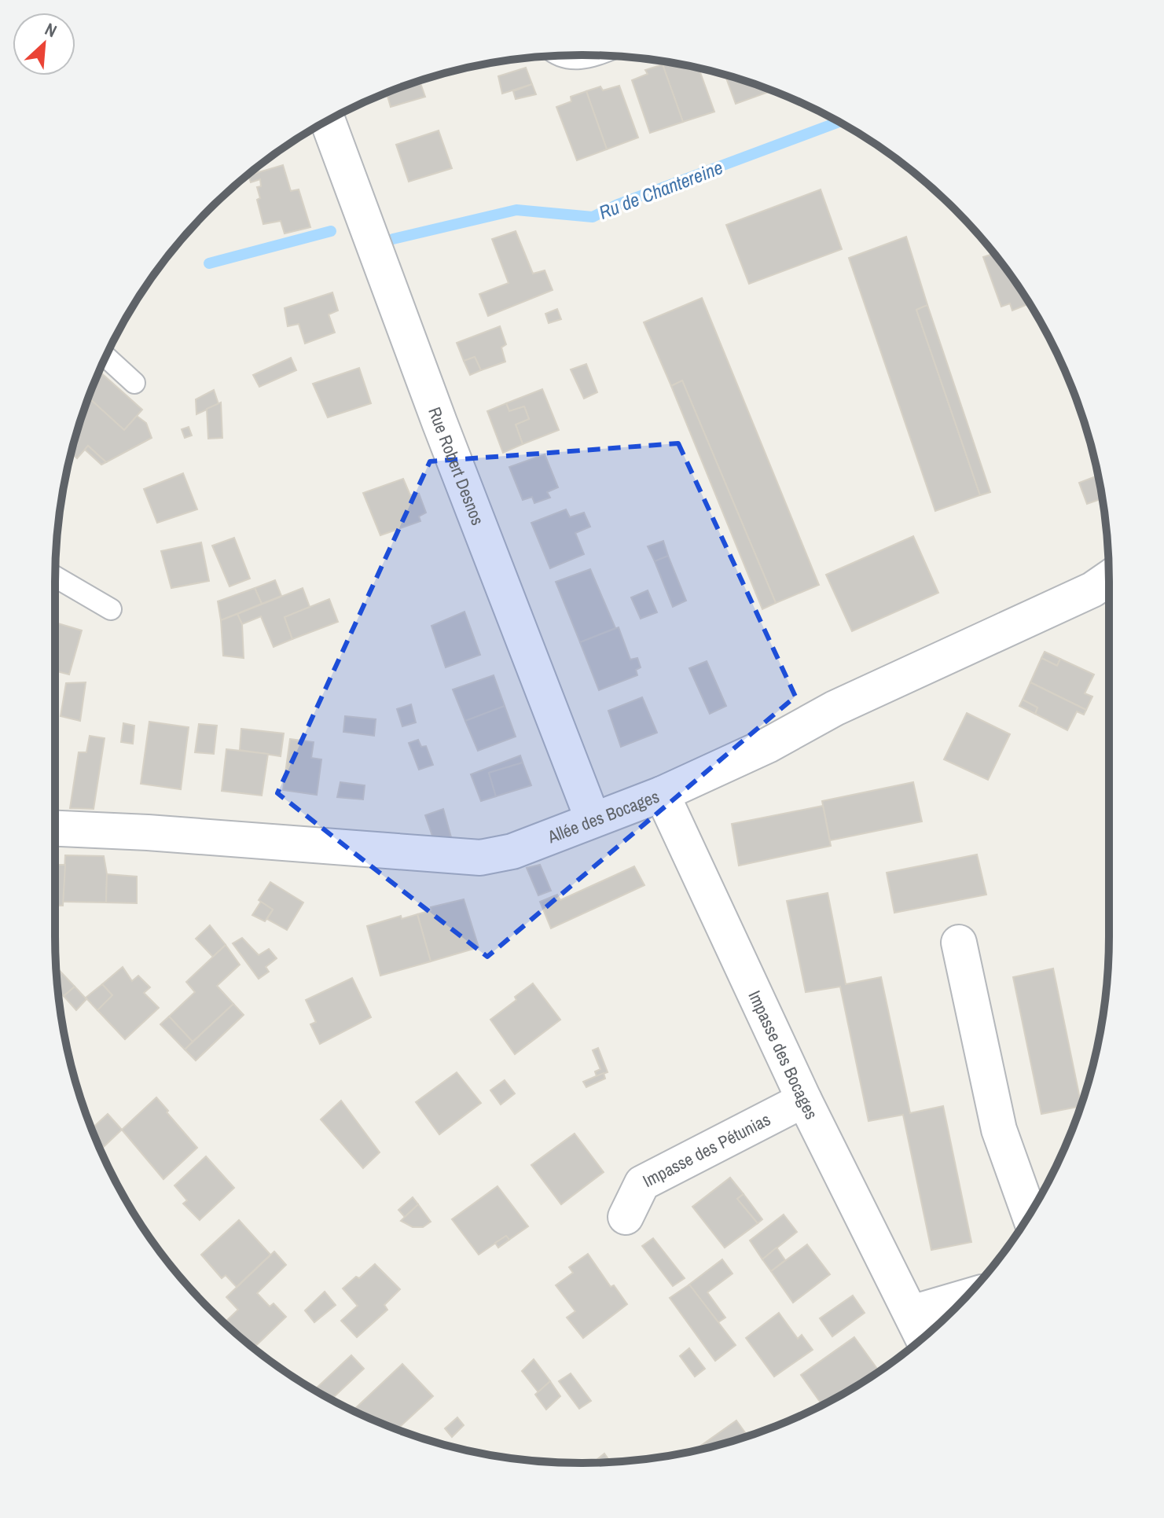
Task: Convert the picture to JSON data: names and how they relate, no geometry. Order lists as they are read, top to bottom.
{
  "streets": {
    "street": [
      "Rue Robert Desnos",
      "Allée des Bocages",
      "Impasse des Bocages",
      "Impasse des Pétunias"
    ]
  },
  "crossings": [
    ["Rue Robert Desnos", "Allée des Bocages"],
    ["Allée des Bocages", "Impasse des Bocages"],
    ["Impasse des Bocages", "Impasse des Pétunias"]
  ],
  "water": ["Ru de Chantereine"],
  "north": "top right"
}
